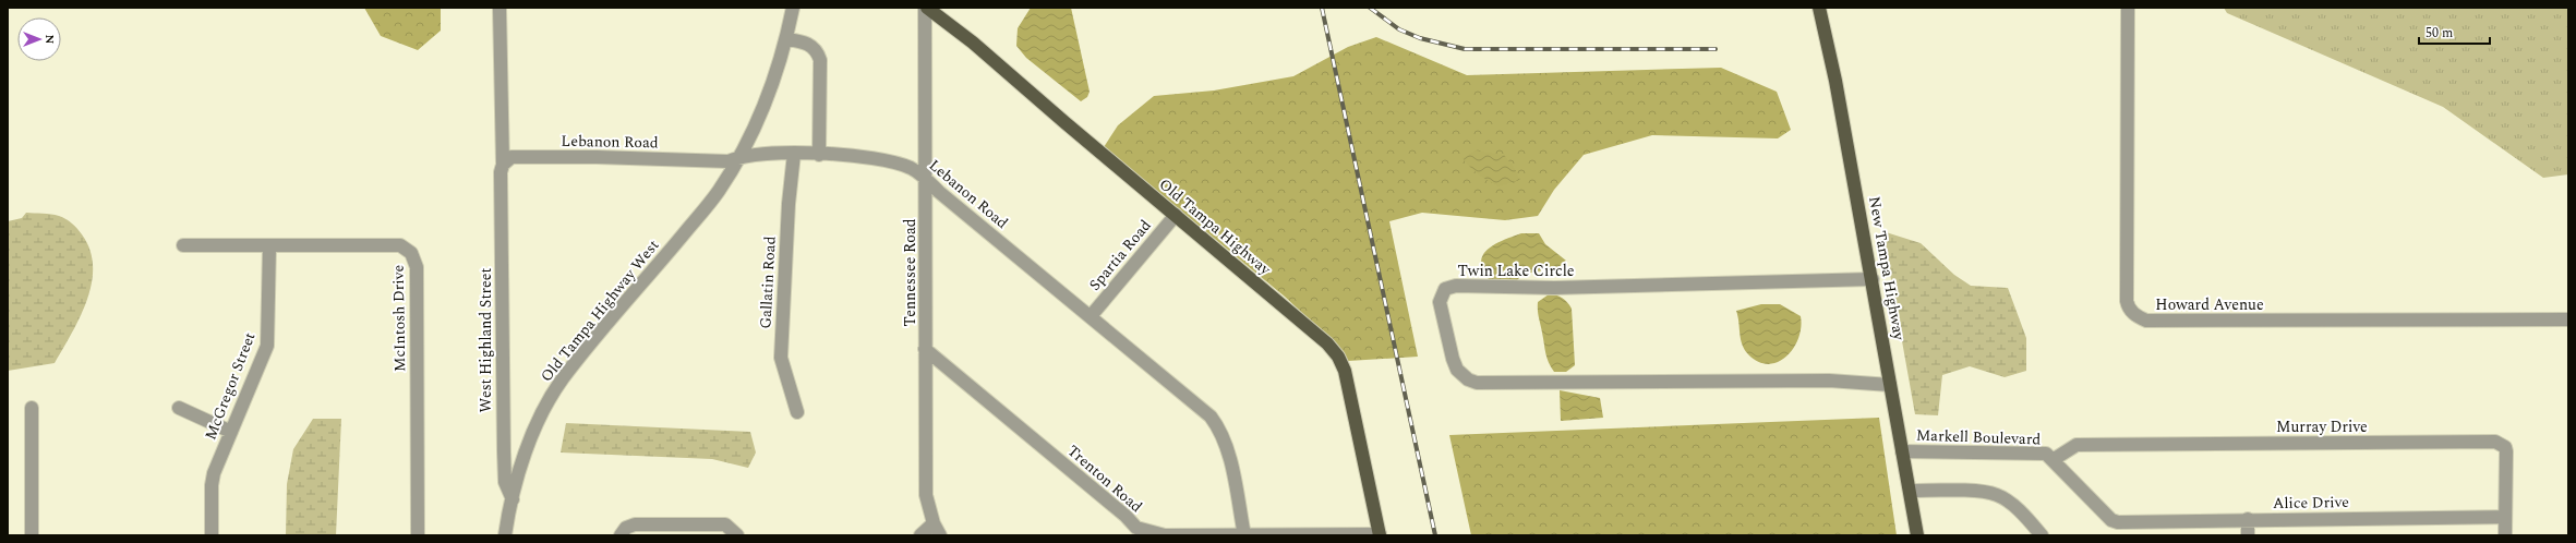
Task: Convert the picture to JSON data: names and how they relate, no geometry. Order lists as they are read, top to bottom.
{
  "streets": {
    "main road": ["Old Tampa Highway", "New Tampa Highway"],
    "street": [
      "Lebanon Road",
      "Spartia Road",
      "Twin Lake Circle",
      "Tennessee Road",
      "Gallatin Road",
      "Howard Avenue",
      "Old Tampa Highway West",
      "McIntosh Drive",
      "West Highland Street",
      "McGregor Street",
      "Murray Drive",
      "Markell Boulevard",
      "Trenton Road",
      "Alice Drive"
    ]
  },
  "crossings": [
    ["Lebanon Road", "Spartia Road"],
    ["Lebanon Road", "Tennessee Road"],
    ["Lebanon Road", "Gallatin Road"],
    ["Lebanon Road", "Old Tampa Highway West"],
    ["Lebanon Road", "West Highland Street"],
    ["Lebanon Road", "Trenton Road"],
    ["Old Tampa Highway", "Spartia Road"],
    ["Old Tampa Highway", "Tennessee Road"],
    ["Old Tampa Highway", "Trenton Road"],
    ["New Tampa Highway", "Twin Lake Circle"],
    ["New Tampa Highway", "Markell Boulevard"],
    ["Tennessee Road", "Trenton Road"],
    ["Old Tampa Highway West", "West Highland Street"],
    ["McIntosh Drive", "McGregor Street"],
    ["Murray Drive", "Markell Boulevard"],
    ["Murray Drive", "Alice Drive"],
    ["Markell Boulevard", "Alice Drive"]
  ],
  "scale_bar": "50 m",
  "north": "right"
}
